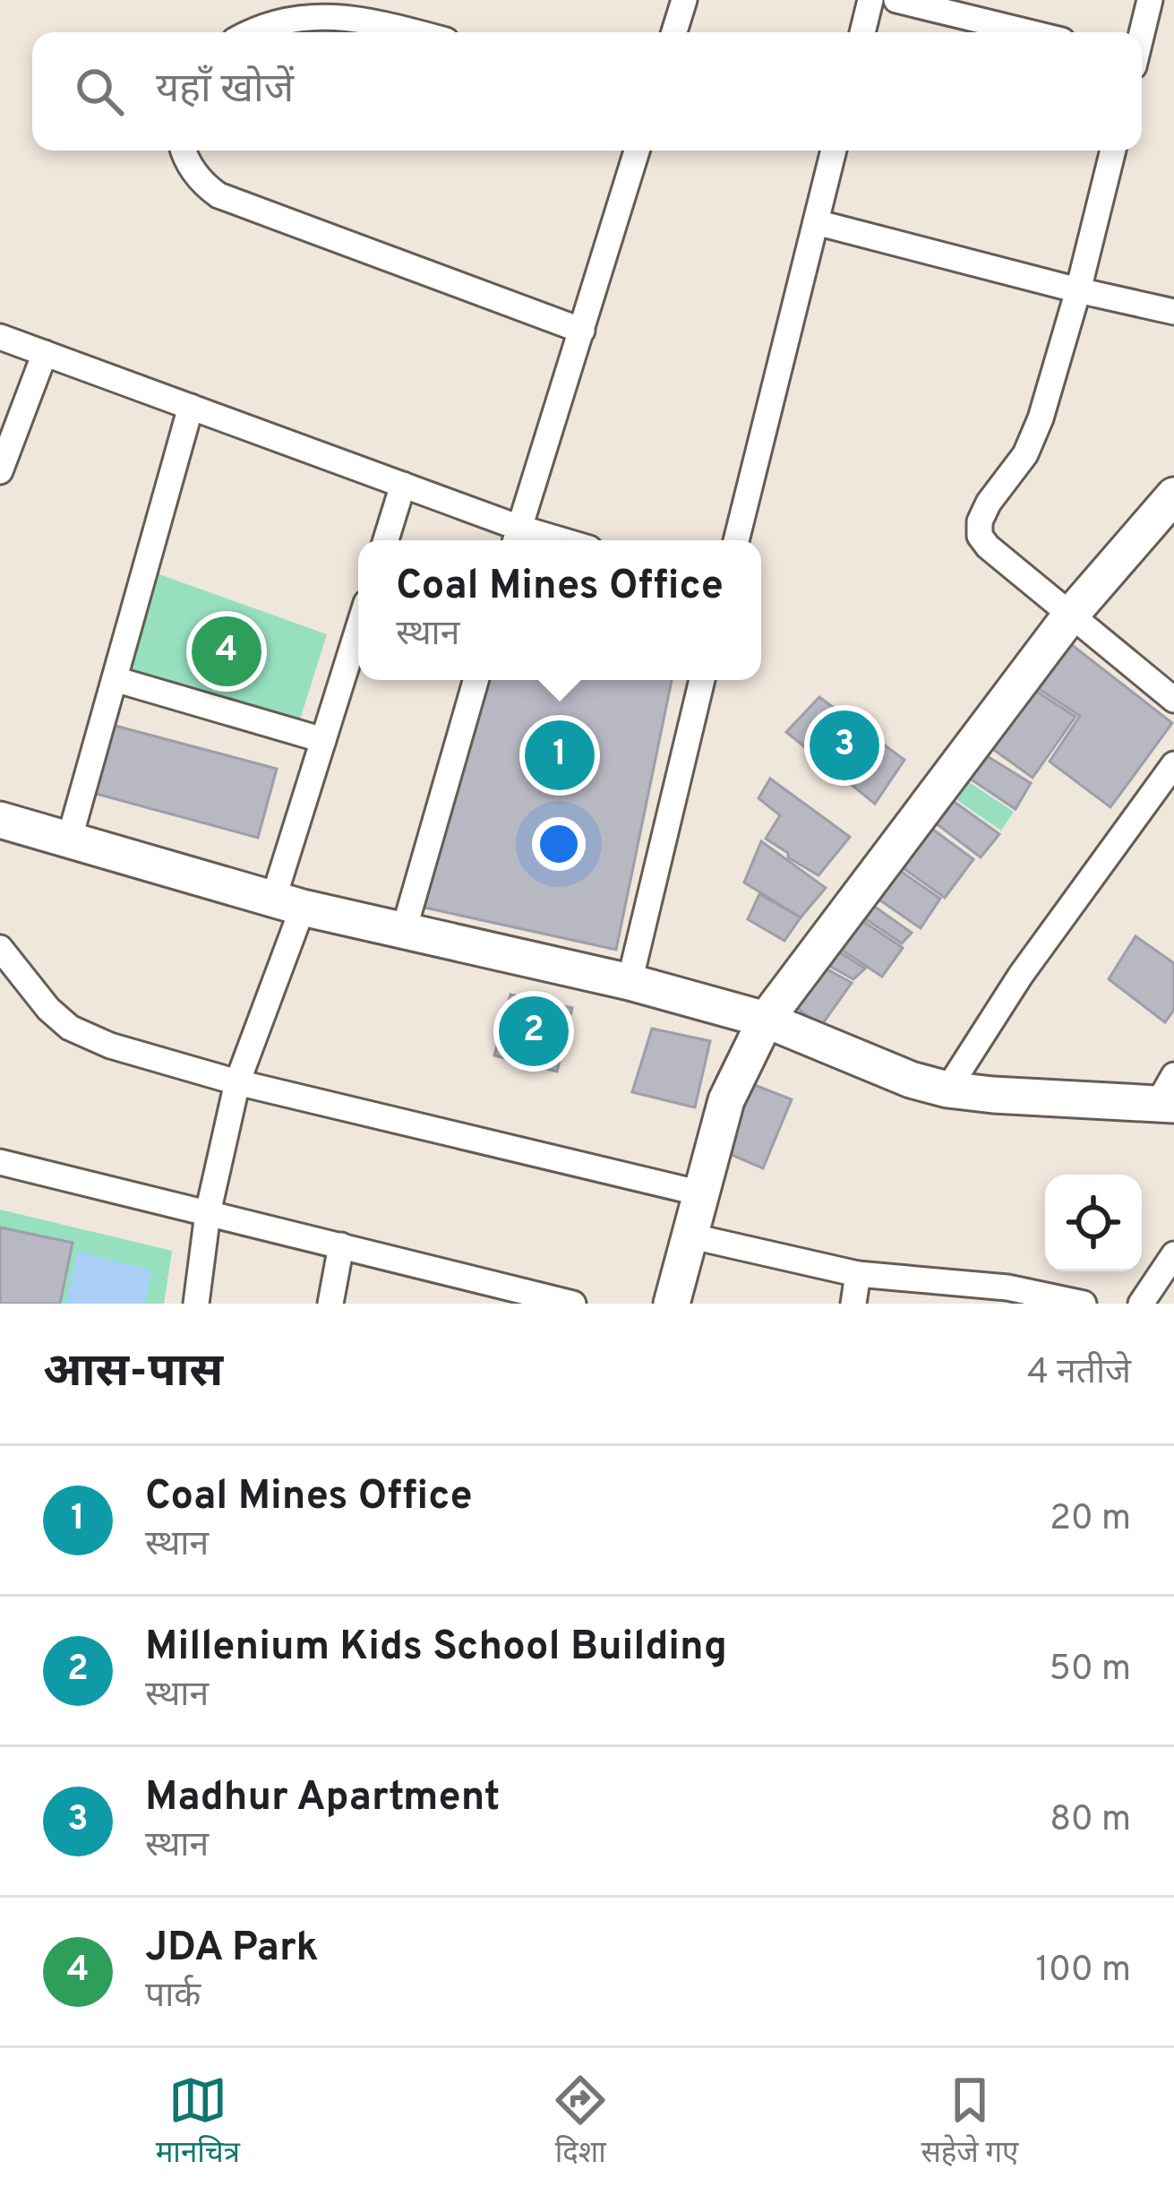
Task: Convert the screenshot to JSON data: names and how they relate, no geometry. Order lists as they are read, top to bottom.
{
  "page": {
    "search": "यहाँ खोजें",
    "popup": ["Coal Mines Office", "स्थान"],
    "pins": [
      "4",
      "3",
      "1",
      "2"
    ],
    "heading": ["आस-पास", "4 नतीजे"],
    "list": [
      {
        "mark": "1",
        "name": "Coal Mines Office",
        "note": "स्थान",
        "value": "20 m"
      },
      {
        "mark": "2",
        "name": "Millenium Kids School Building",
        "note": "स्थान",
        "value": "50 m"
      },
      {
        "mark": "3",
        "name": "Madhur Apartment",
        "note": "स्थान",
        "value": "80 m"
      },
      {
        "mark": "4",
        "name": "JDA Park",
        "note": "पार्क",
        "value": "100 m"
      }
    ],
    "nav": ["मानचित्र", "दिशा", "सहेजे गए"]
  }
}
